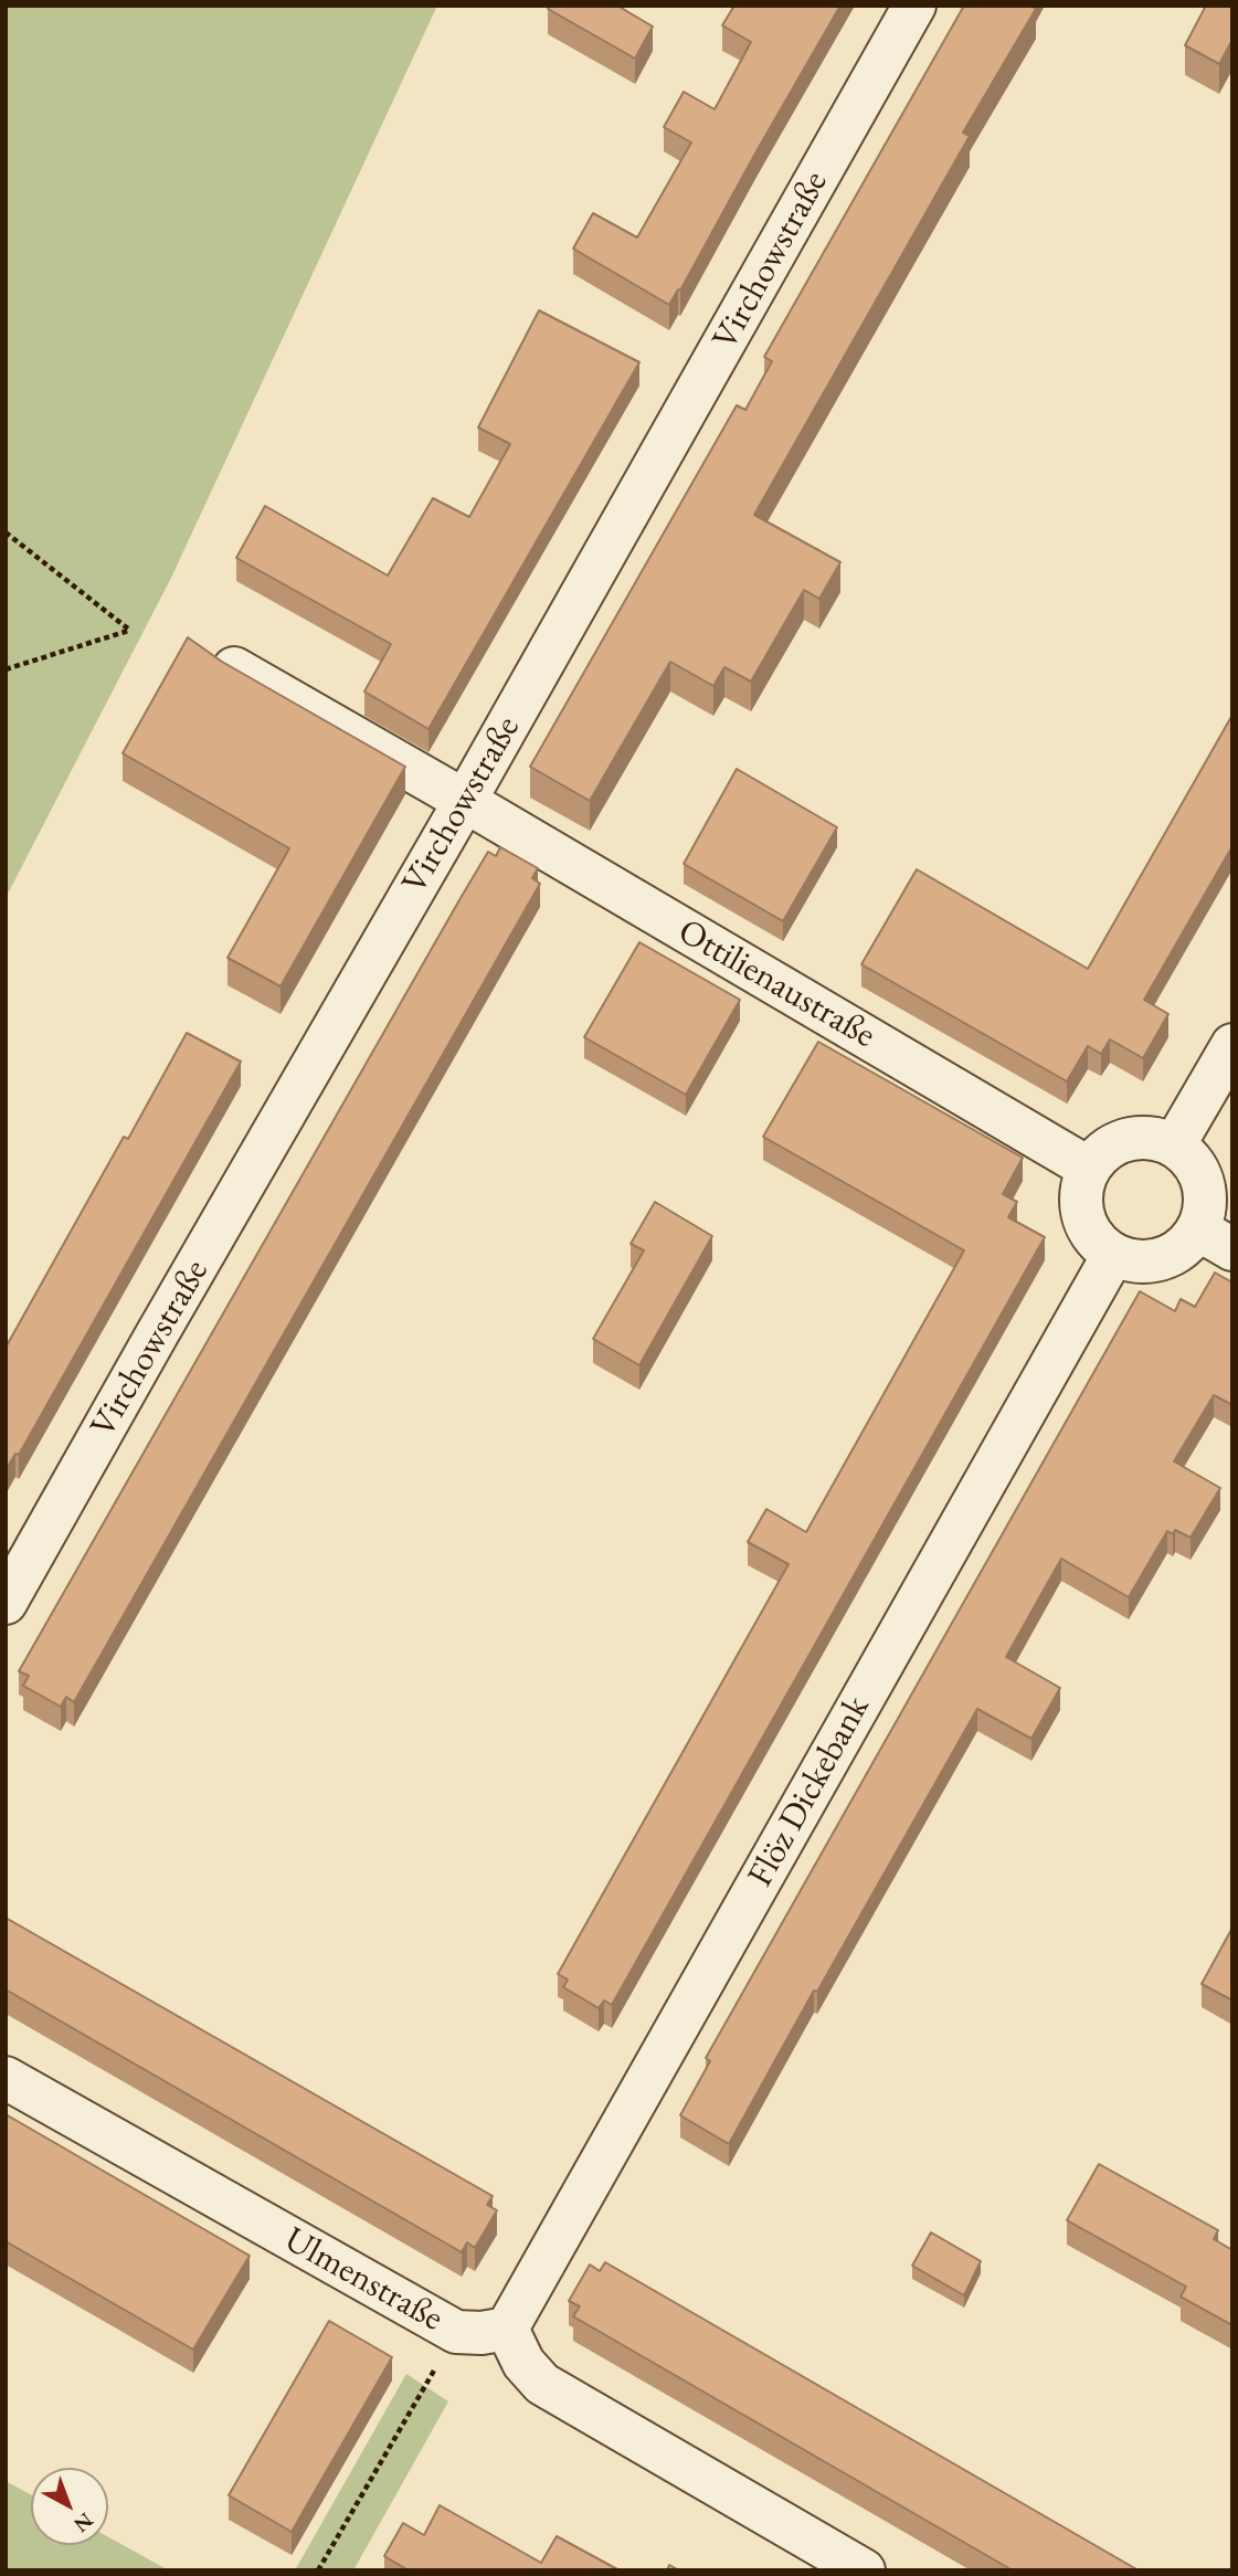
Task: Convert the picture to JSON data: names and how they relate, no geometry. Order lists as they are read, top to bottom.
{
  "streets": {
    "street": [
      "Virchowstraße",
      "Ottilienaustraße",
      "Flöz Dickebank",
      "Ulmenstraße"
    ]
  },
  "crossings": [
    ["Virchowstraße", "Ottilienaustraße"],
    ["Ottilienaustraße", "Flöz Dickebank"],
    ["Flöz Dickebank", "Ulmenstraße"]
  ],
  "north": "bottom right"
}
